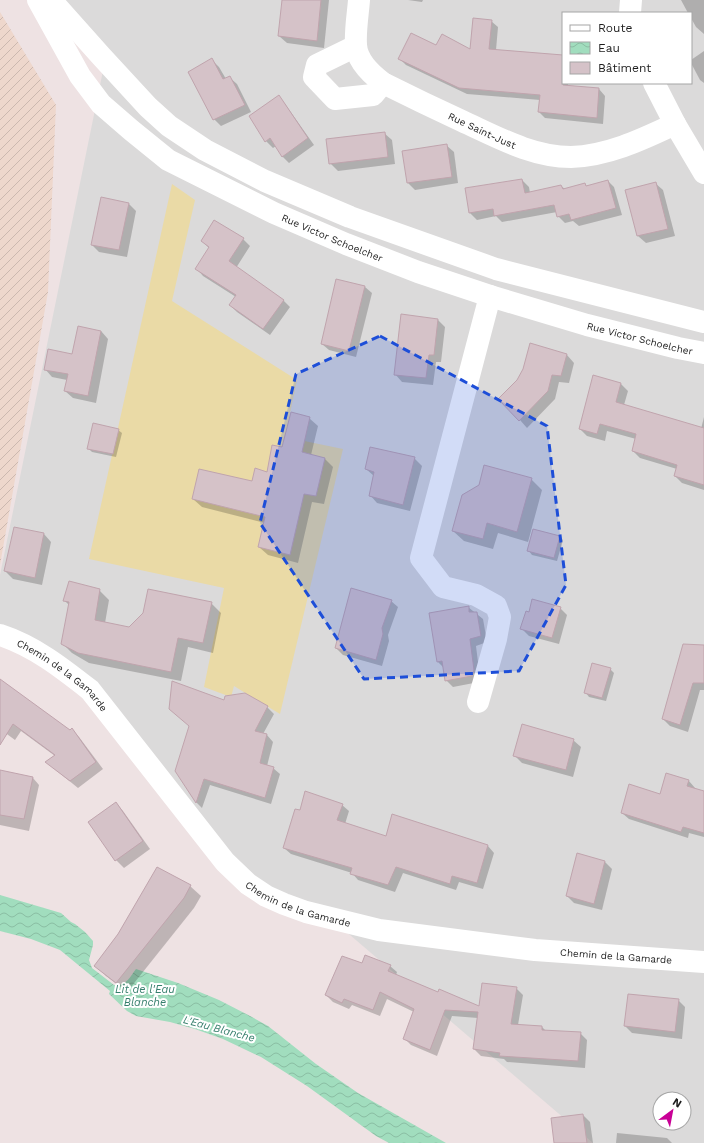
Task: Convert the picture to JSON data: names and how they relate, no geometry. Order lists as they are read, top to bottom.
{
  "streets": {
    "street": ["Rue Saint-Just", "Rue Victor Schoelcher", "Chemin de la Gamarde"]
  },
  "water": ["Lit de l'Eau Blanche", "L'Eau Blanche"],
  "legend": ["Route", "Eau", "Bâtiment"],
  "north": "top right"
}
